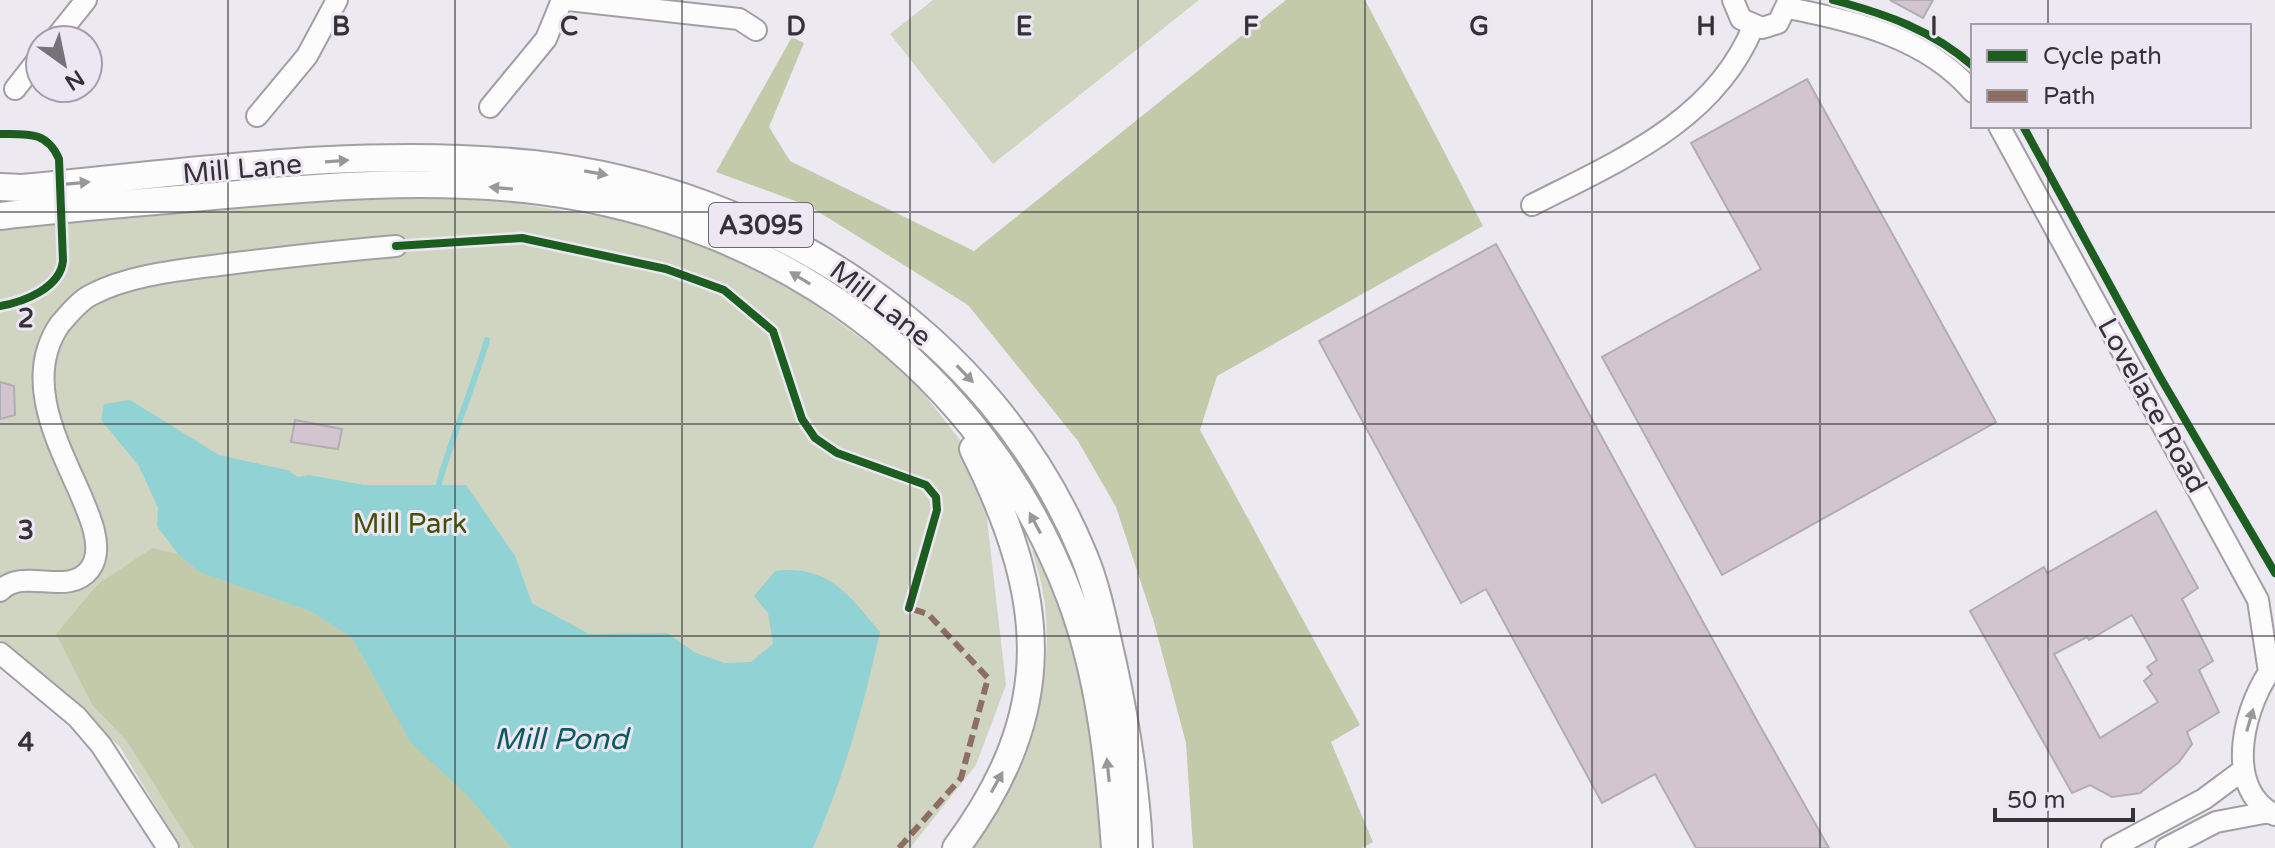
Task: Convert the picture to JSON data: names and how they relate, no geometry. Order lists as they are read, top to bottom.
{
  "streets": {
    "main road": ["Mill Lane", "A3095"],
    "street": ["Lovelace Road"]
  },
  "crossings": [
    ["Mill Lane", "A3095"]
  ],
  "water": ["Mill Pond"],
  "parks": ["Mill Park"],
  "legend": ["Cycle path", "Path"],
  "scale_bar": "50 m",
  "north": "bottom right",
  "grid": {
    "columns": [
      "B",
      "C",
      "D",
      "E",
      "F",
      "G",
      "H",
      "I"
    ],
    "rows": ["2", "3", "4"]
  }
}
